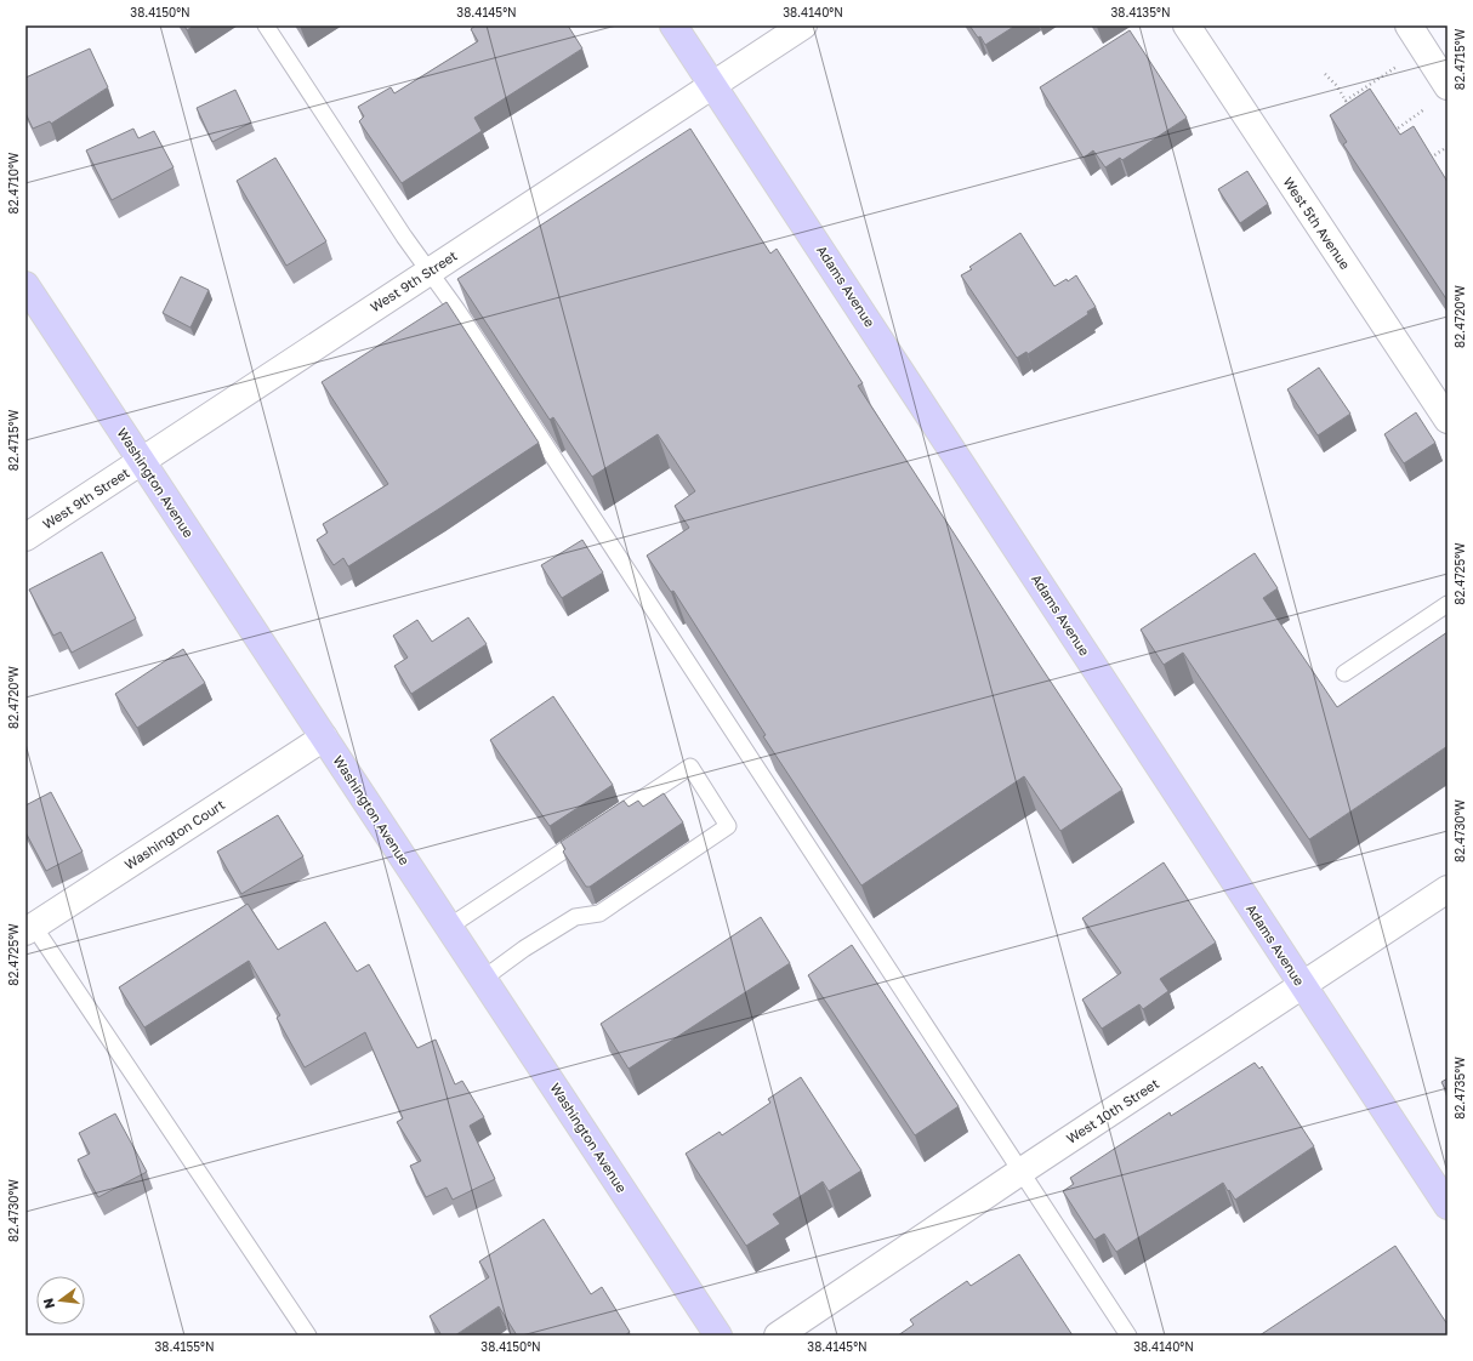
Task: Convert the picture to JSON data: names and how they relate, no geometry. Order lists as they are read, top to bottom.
{
  "streets": {
    "main road": ["Adams Avenue", "Washington Avenue"],
    "street": [
      "West 5th Avenue",
      "West 9th Street",
      "Washington Court",
      "West 10th Street"
    ]
  },
  "crossings": [
    ["West 9th Street", "Adams Avenue"],
    ["West 9th Street", "Washington Avenue"],
    ["Adams Avenue", "West 10th Street"],
    ["Washington Avenue", "Washington Court"]
  ],
  "north": "left",
  "coordinates": [
    "38.4150°N",
    "38.4145°N",
    "38.4140°N",
    "38.4135°N",
    "82.4715°W",
    "82.4710°W",
    "82.4720°W",
    "82.4725°W",
    "82.4730°W",
    "82.4735°W",
    "38.4155°N"
  ]
}
